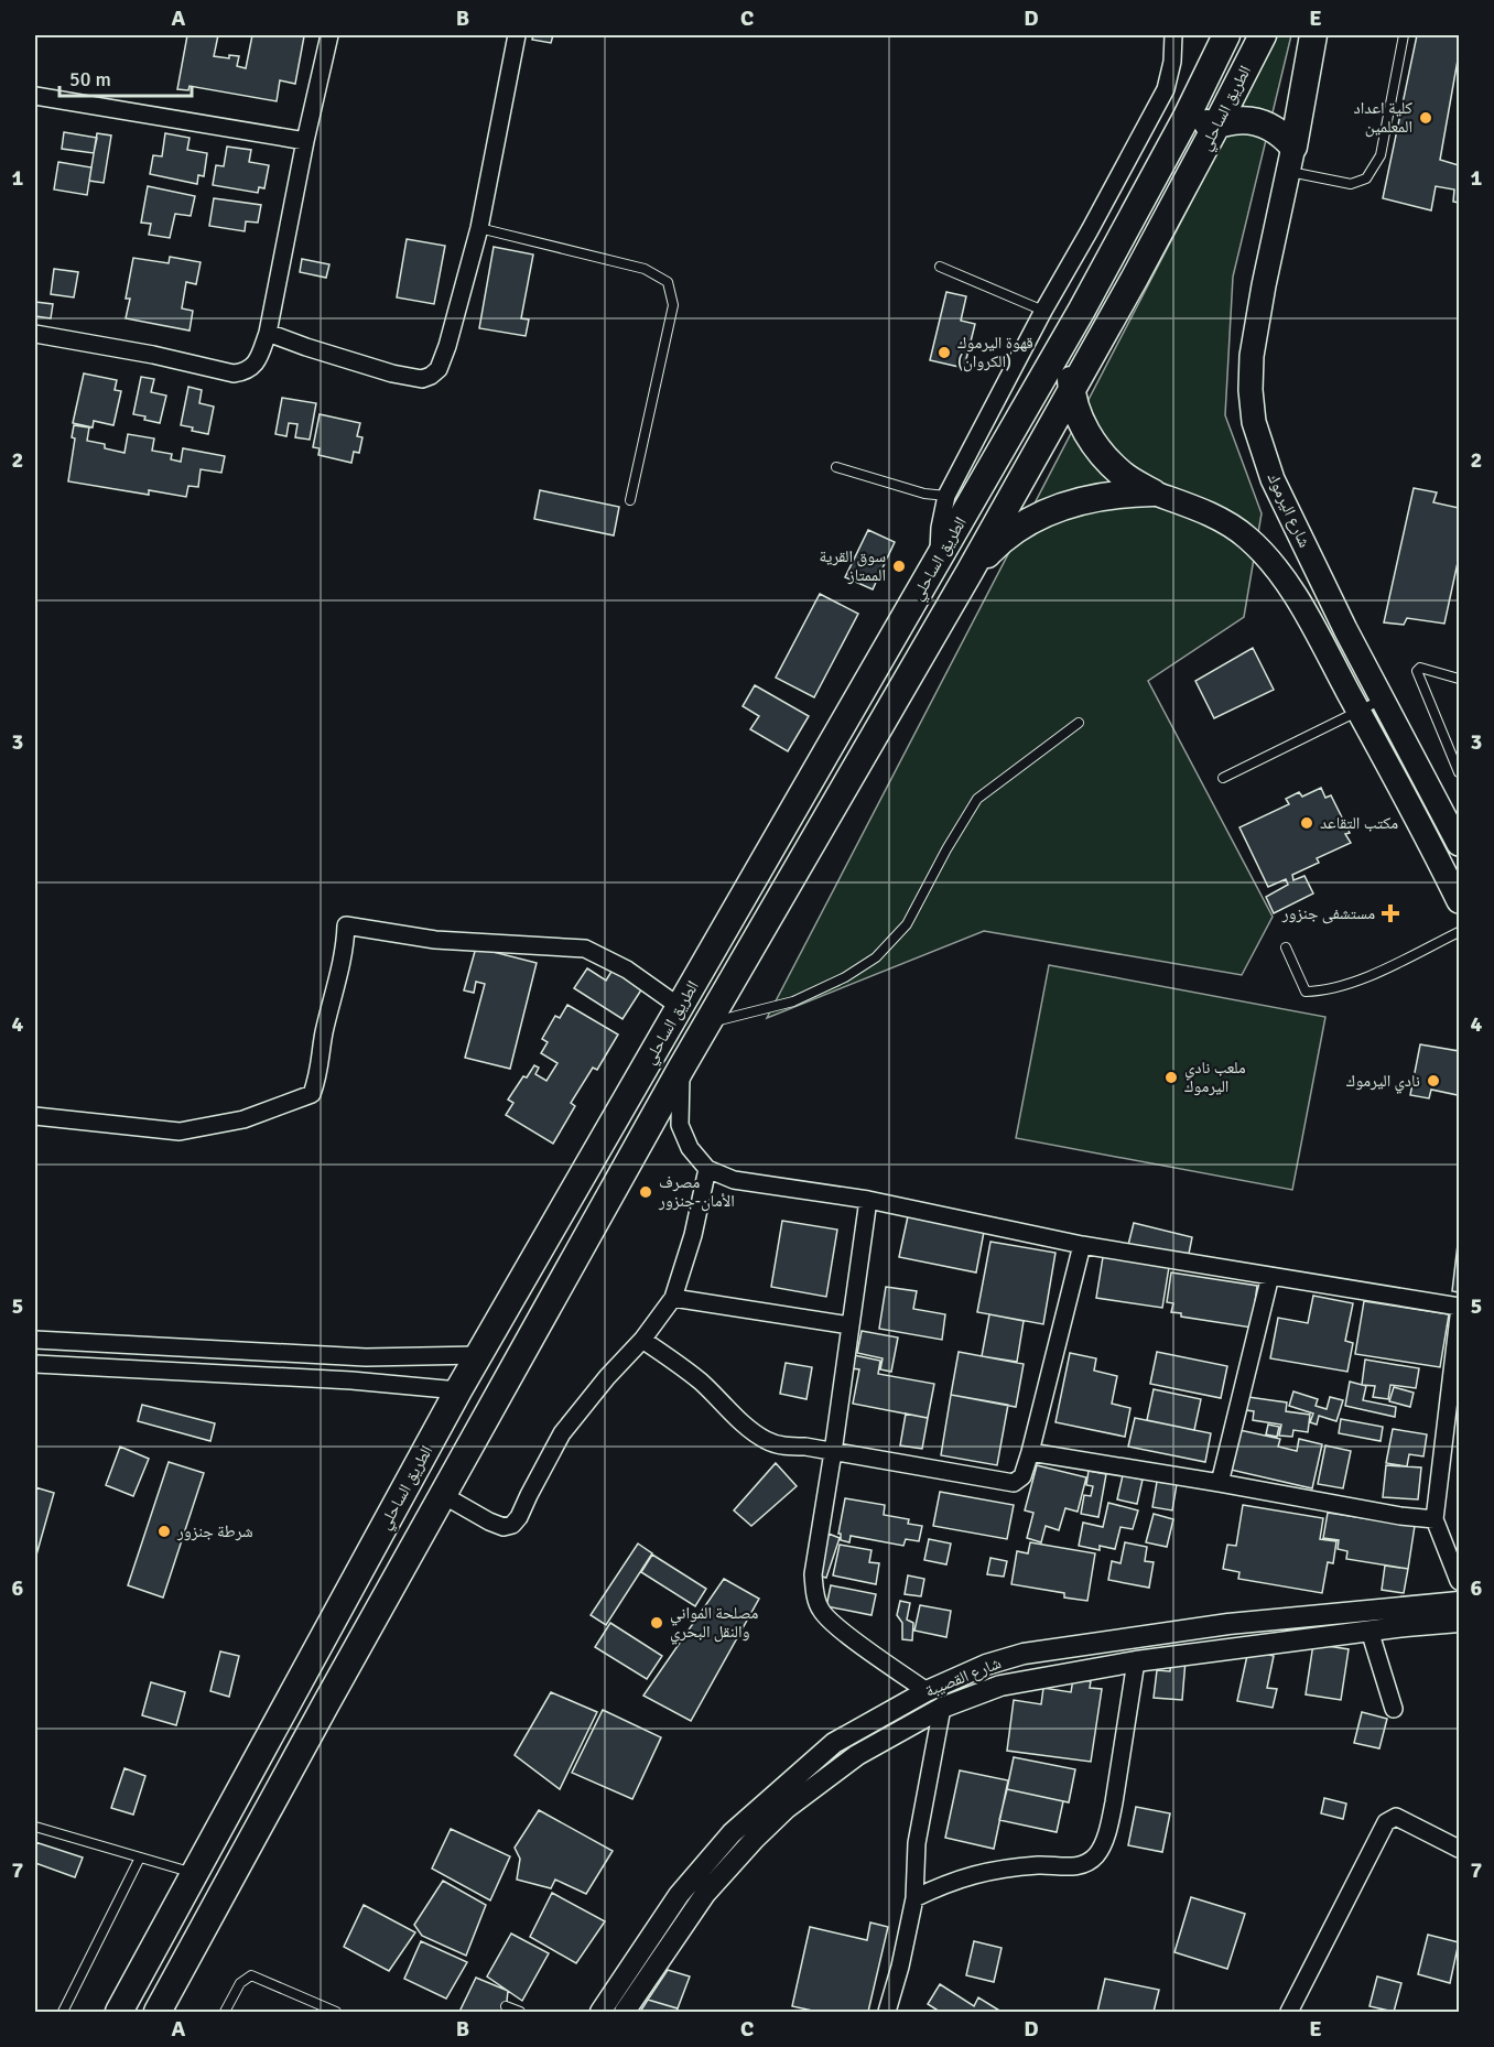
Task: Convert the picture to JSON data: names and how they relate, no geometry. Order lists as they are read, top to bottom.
{
  "streets": {
    "highway": ["الطريق الساحلي"],
    "main road": ["شارع اليرموك"],
    "street": ["شارع القصيبة"]
  },
  "places": {
    "other": [
      "كلية اعداد المعلمين",
      "قهوة اليرموك (الكروان)",
      "سوق القرية الممتاز",
      "مكتب التقاعد",
      "ملعب نادي اليرموك",
      "نادي اليرموك",
      "مصرف الأمان-جنزور",
      "شرطة جنزور",
      "مصلحة المواني والنقل البحري"
    ],
    "health": ["مستشفى جنزور"]
  },
  "scale_bar": "50 m",
  "grid": {
    "columns": [
      "A",
      "B",
      "C",
      "D",
      "E"
    ],
    "rows": [
      "1",
      "2",
      "3",
      "4",
      "5",
      "6",
      "7"
    ]
  }
}
